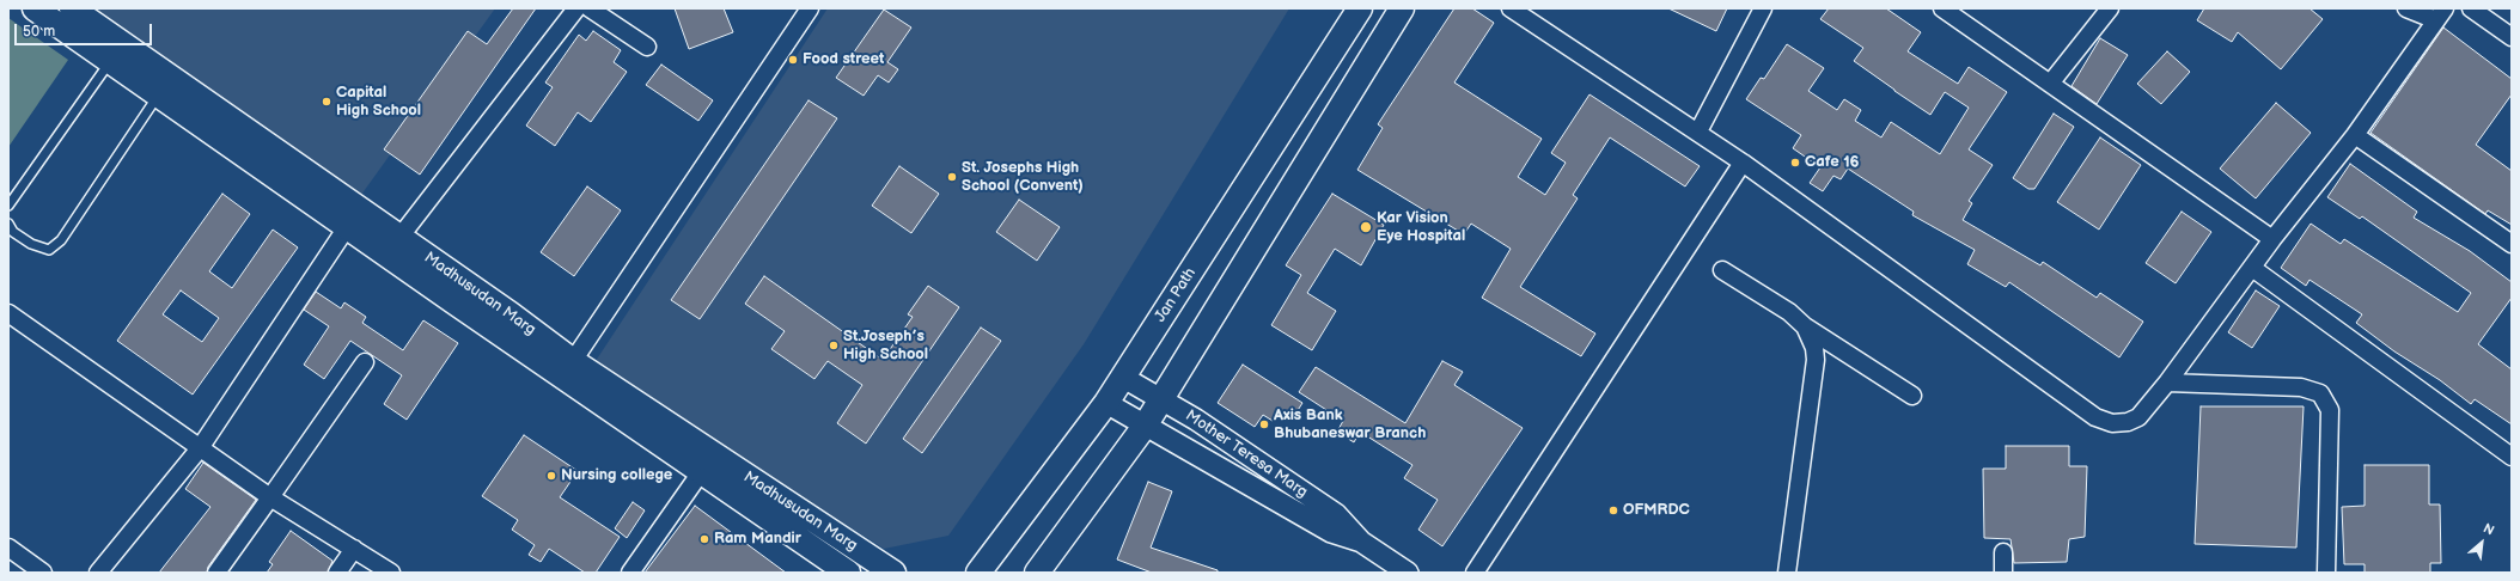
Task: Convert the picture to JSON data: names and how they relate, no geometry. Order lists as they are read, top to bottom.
{
  "streets": {
    "main road": ["Madhusudan Marg", "Jan Path"],
    "street": ["Mother Teresa Marg"]
  },
  "crossings": [
    ["Jan Path", "Mother Teresa Marg"]
  ],
  "places": [
    "Food street",
    "Capital High School",
    "Cafe 16",
    "St. Josephs High School (Convent)",
    "Kar Vision Eye Hospital",
    "St.Joseph’s High School",
    "Axis Bank Bhubaneswar Branch",
    "Nursing college",
    "OFMRDC",
    "Ram Mandir"
  ],
  "scale_bar": "50 m",
  "north": "top right"
}
